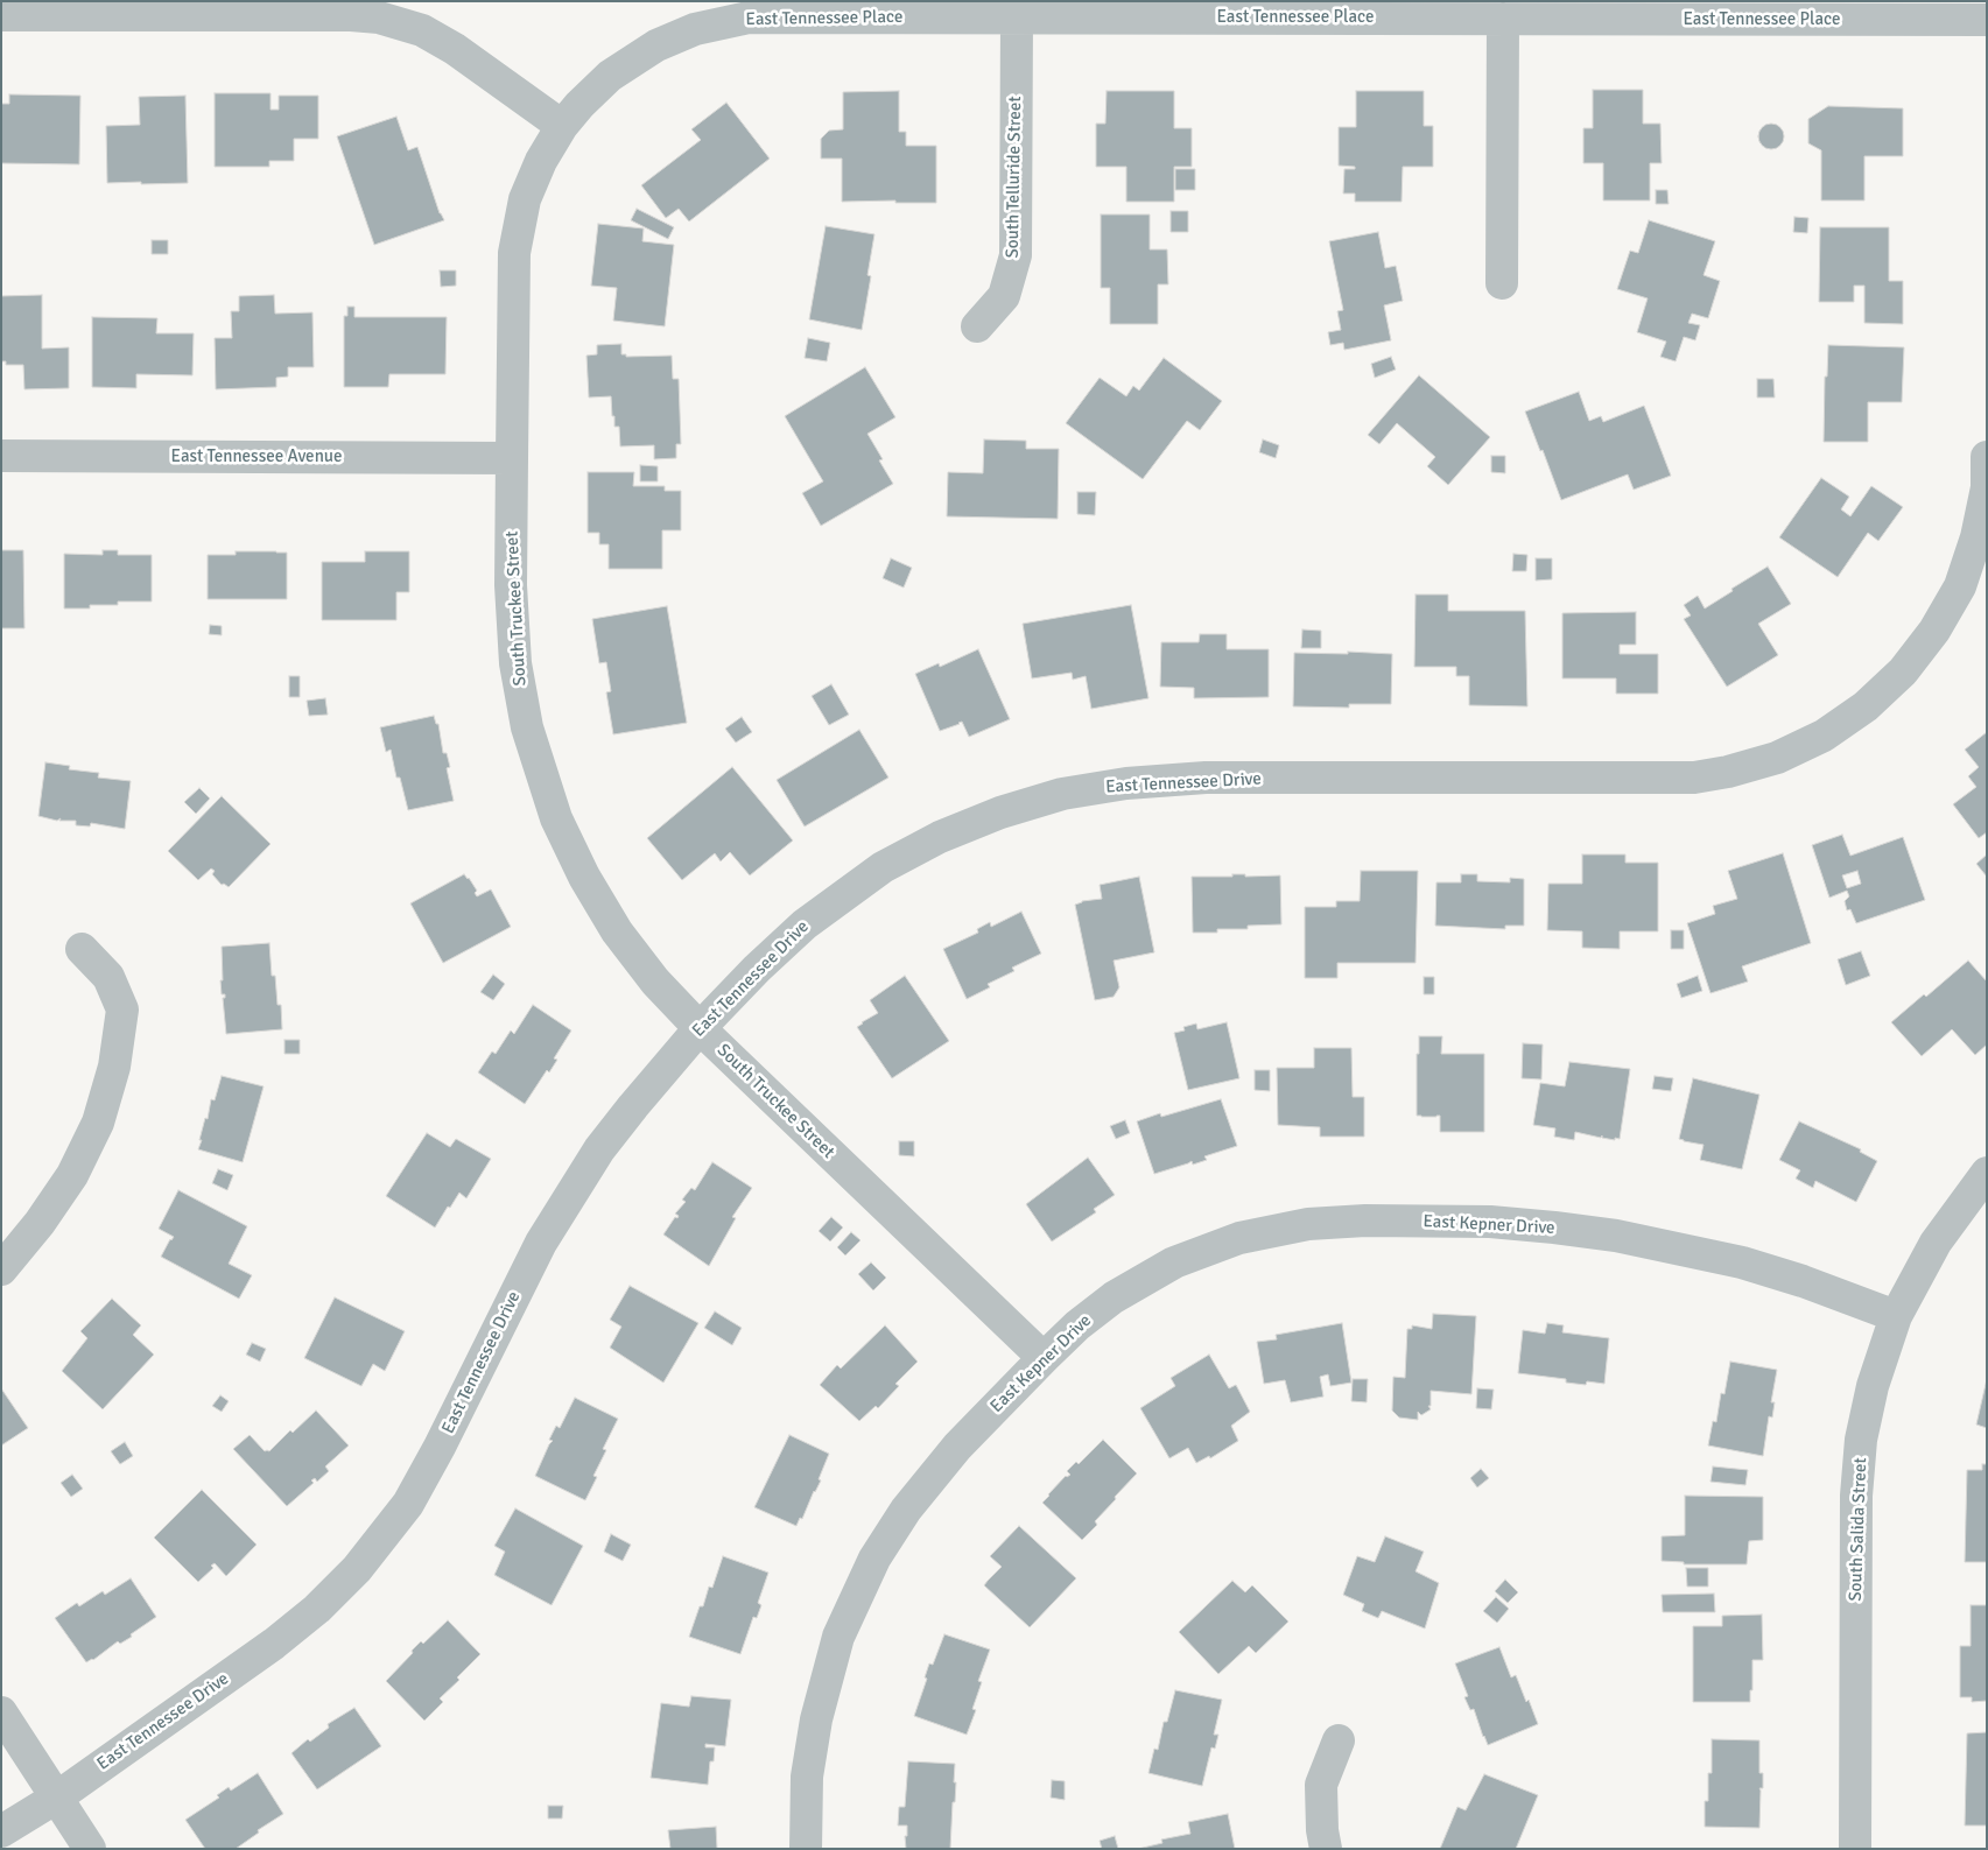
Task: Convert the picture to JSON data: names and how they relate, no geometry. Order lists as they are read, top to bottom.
{
  "streets": {
    "street": [
      "East Tennessee Place",
      "South Telluride Street",
      "East Tennessee Avenue",
      "South Truckee Street",
      "East Tennessee Drive",
      "East Kepner Drive",
      "South Salida Street"
    ]
  },
  "crossings": [
    ["East Tennessee Place", "South Telluride Street"],
    ["East Tennessee Place", "South Truckee Street"],
    ["East Tennessee Avenue", "South Truckee Street"],
    ["South Truckee Street", "East Tennessee Drive"],
    ["South Truckee Street", "East Kepner Drive"],
    ["East Kepner Drive", "South Salida Street"]
  ]
}
